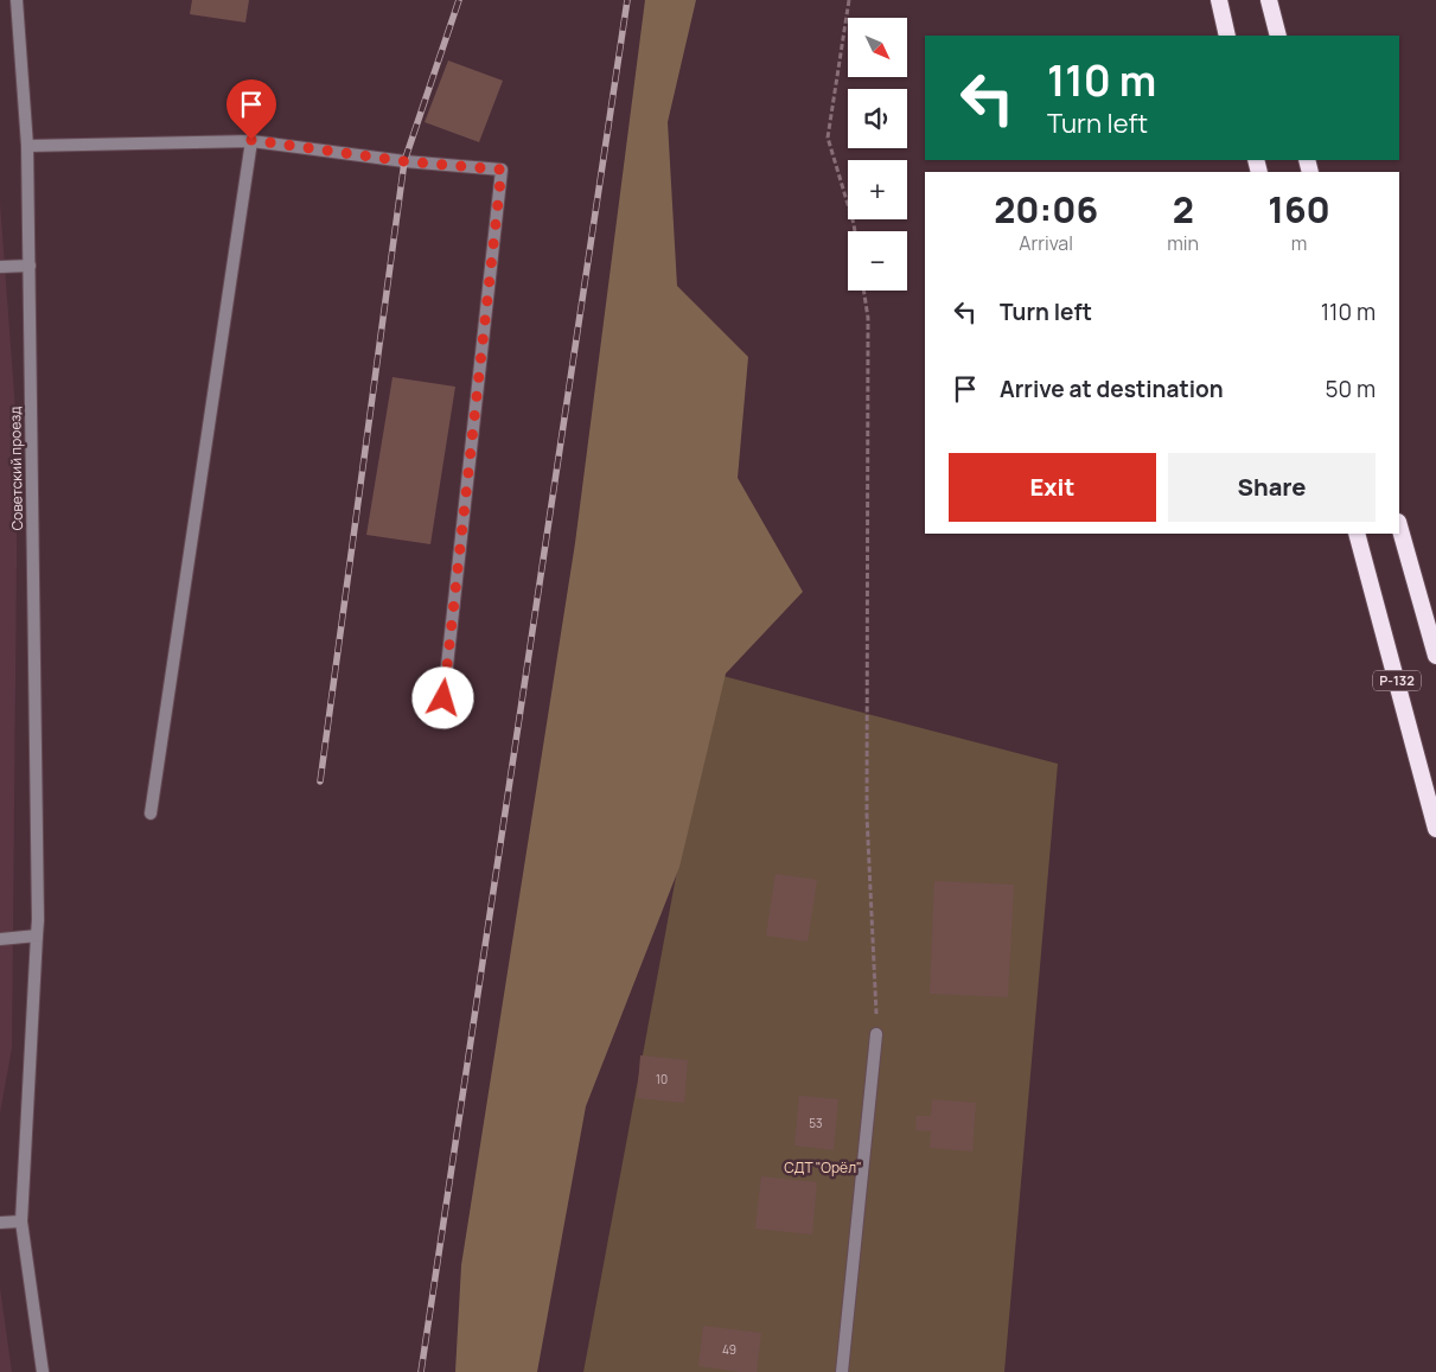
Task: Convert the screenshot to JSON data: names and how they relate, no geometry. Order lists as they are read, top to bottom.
{
  "streets": {
    "highway": ["Р-132"],
    "street": ["Советский проезд"]
  },
  "parks": ["СДТ \"Орёл\""],
  "house_numbers": ["10", "53", "49"],
  "north": "bottom right",
  "page": {
    "map_buttons": ["+", "−"],
    "turn": ["110 m", "Turn left"],
    "eta": [
      "20:06",
      "Arrival",
      "2",
      "min",
      "160",
      "m"
    ],
    "list": [
      {
        "name": "Turn left",
        "value": "110 m"
      },
      {
        "name": "Arrive at destination",
        "value": "50 m"
      }
    ],
    "buttons": ["Exit", "Share"]
  }
}
